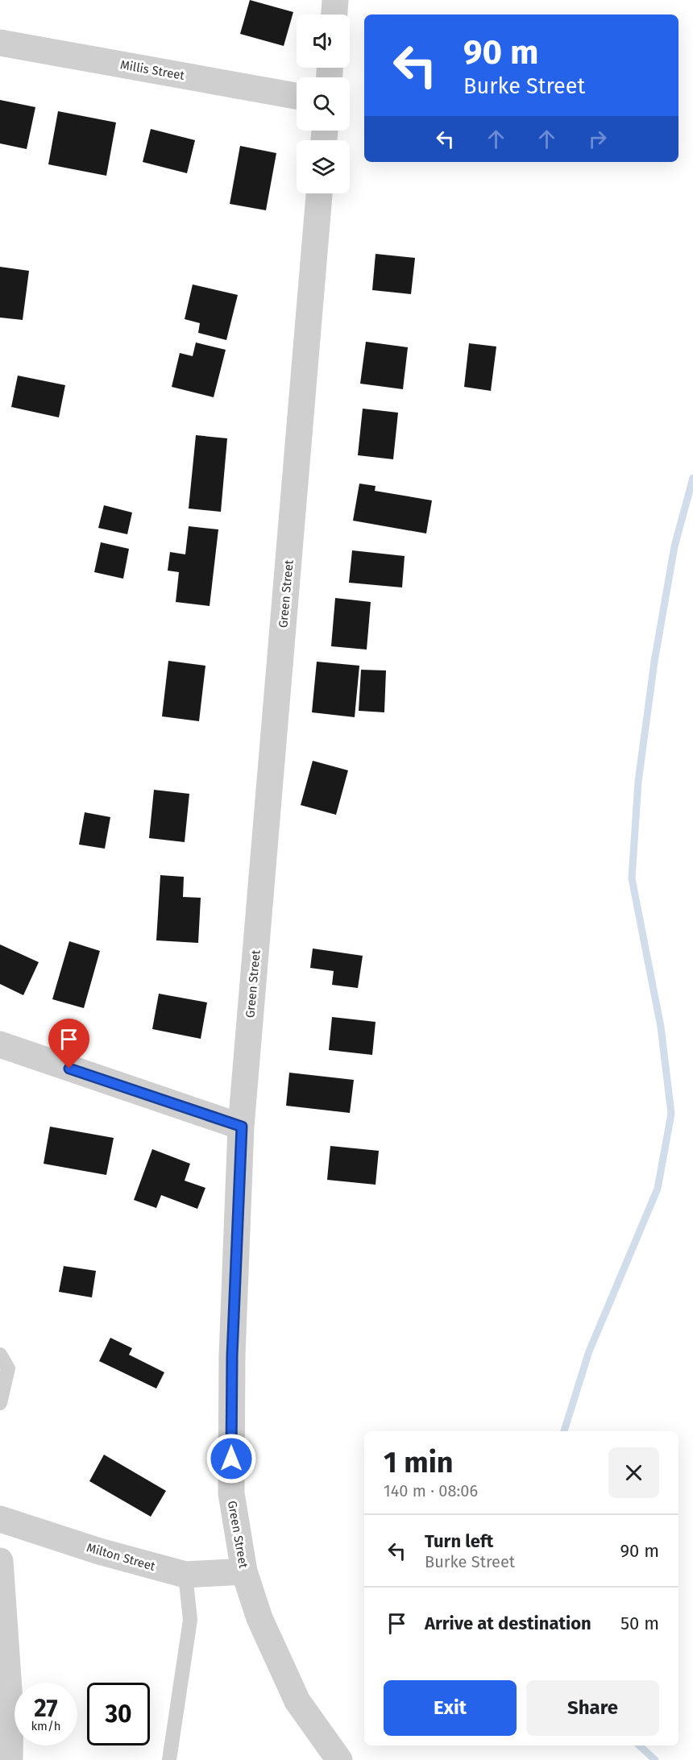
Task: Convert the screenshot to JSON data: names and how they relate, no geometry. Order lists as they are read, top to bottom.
{
  "streets": {
    "street": ["Millis Street", "Green Street", "Milton Street"]
  },
  "crossings": [
    ["Green Street", "Milton Street"]
  ],
  "page": {
    "turn": ["90 m", "Burke Street"],
    "heading": ["1 min", "140 m · 08:06"],
    "list": [
      {
        "name": "Turn left",
        "note": "Burke Street",
        "value": "90 m"
      },
      {
        "name": "Arrive at destination",
        "value": "50 m"
      }
    ],
    "buttons": ["Exit", "Share"],
    "speed": "27 km/h",
    "limit": "30"
  }
}
